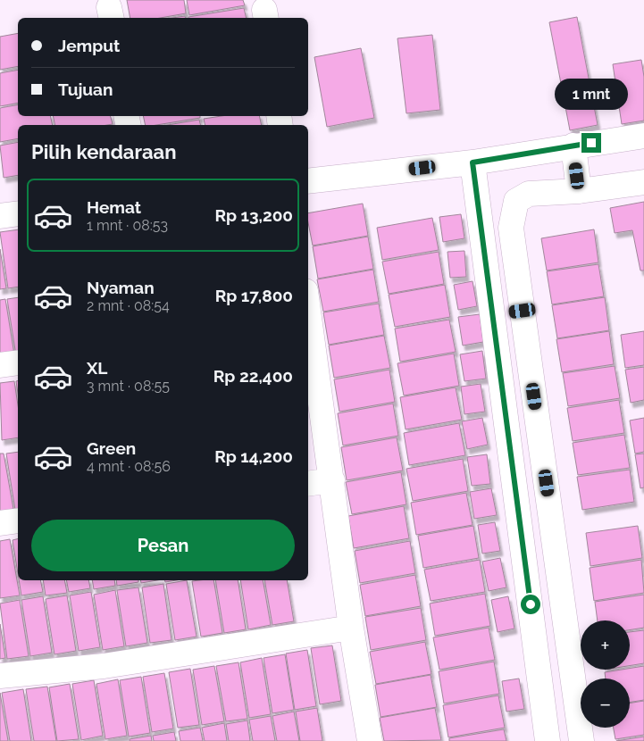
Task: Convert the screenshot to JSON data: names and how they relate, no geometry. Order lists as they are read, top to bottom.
{
  "page": {
    "banner": ["Jemput", "Tujuan"],
    "bubble": "1 mnt",
    "heading": "Pilih kendaraan",
    "list": [
      {
        "name": "Hemat",
        "note": "1 mnt · 08:53",
        "value": "Rp 13,200"
      },
      {
        "name": "Nyaman",
        "note": "2 mnt · 08:54",
        "value": "Rp 17,800"
      },
      {
        "name": "XL",
        "note": "3 mnt · 08:55",
        "value": "Rp 22,400"
      },
      {
        "name": "Green",
        "note": "4 mnt · 08:56",
        "value": "Rp 14,200"
      }
    ],
    "buttons": "Pesan",
    "map_buttons": ["+", "−"]
  }
}
